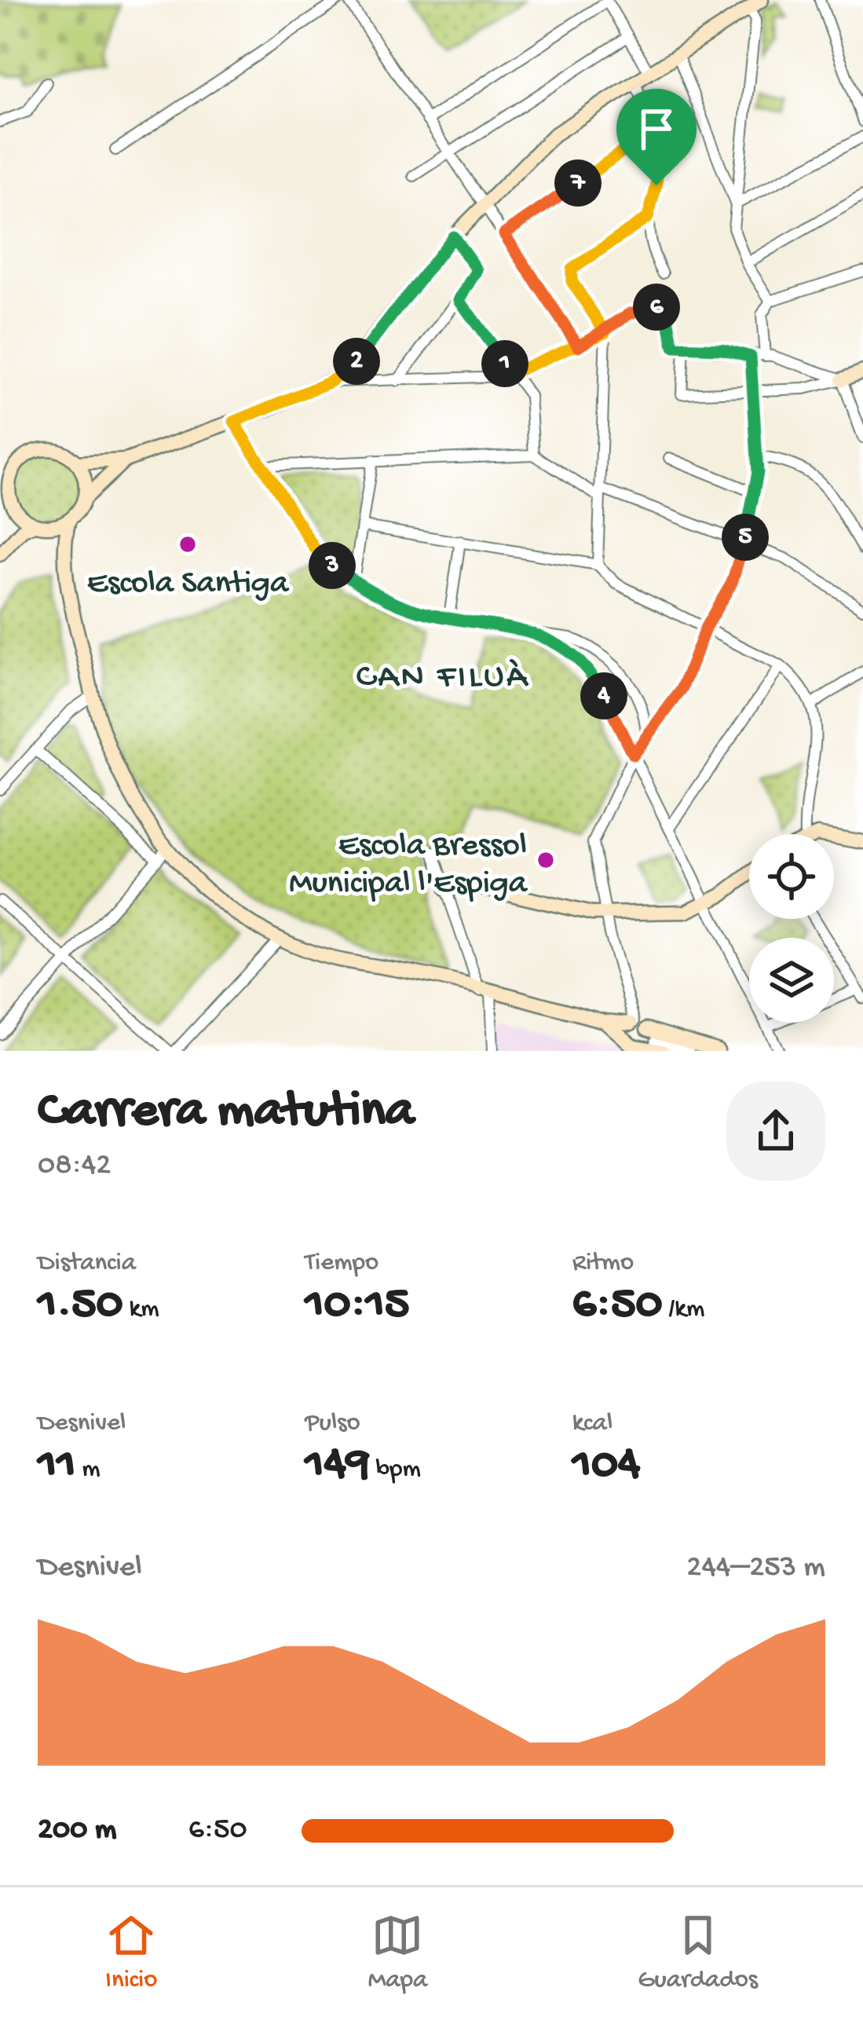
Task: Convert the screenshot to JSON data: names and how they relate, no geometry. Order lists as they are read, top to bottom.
{
  "districts": ["CAN FILUÀ"],
  "places": ["Escola Santiga", "Escola Bressol Municipal l'Espiga"],
  "page": {
    "pins": [
      "7",
      "6",
      "2",
      "1",
      "5",
      "3",
      "4"
    ],
    "heading": ["Carrera matutina", "08:42"],
    "stats": [
      ["Distancia", "1.50 km"],
      ["Tiempo", "10:15"],
      ["Ritmo", "6:50 /km"],
      ["Desnivel", "11 m"],
      ["Pulso", "149 bpm"],
      ["kcal", "104"]
    ],
    "chart": ["Desnivel", "244–253 m"],
    "list": [
      {
        "name": "200 m",
        "note": "6:50"
      }
    ],
    "tabs": ["Inicio", "Mapa", "Guardados"]
  }
}
